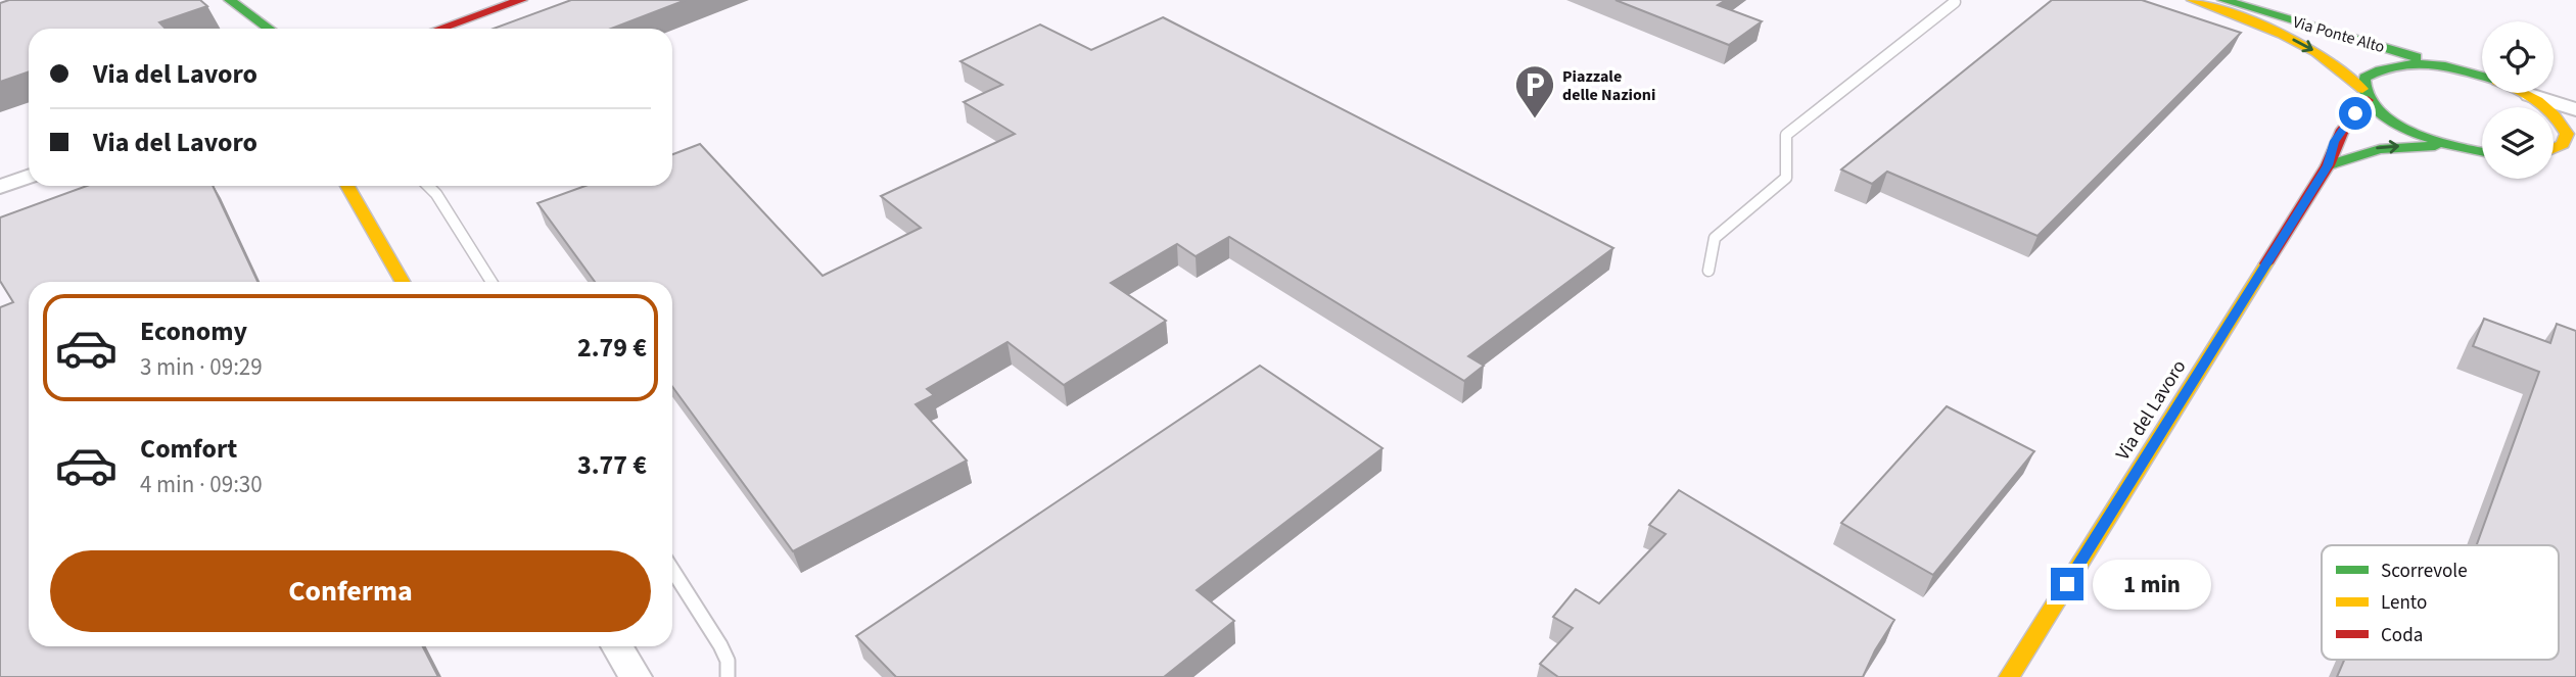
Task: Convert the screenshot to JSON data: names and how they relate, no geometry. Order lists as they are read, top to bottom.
{
  "streets": {
    "main road": ["Via Ponte Alto", "Via del Lavoro"]
  },
  "crossings": [
    ["Via Ponte Alto", "Via del Lavoro"]
  ],
  "places": {
    "parking": ["Piazzale delle Nazioni"]
  },
  "legend": ["Scorrevole", "Lento", "Coda"],
  "page": {
    "banner": ["Via del Lavoro", "Via del Lavoro"],
    "list": [
      {
        "name": "Economy",
        "note": "3 min · 09:29",
        "value": "2.79 €"
      },
      {
        "name": "Comfort",
        "note": "4 min · 09:30",
        "value": "3.77 €"
      }
    ],
    "buttons": "Conferma",
    "bubble": "1 min"
  }
}
